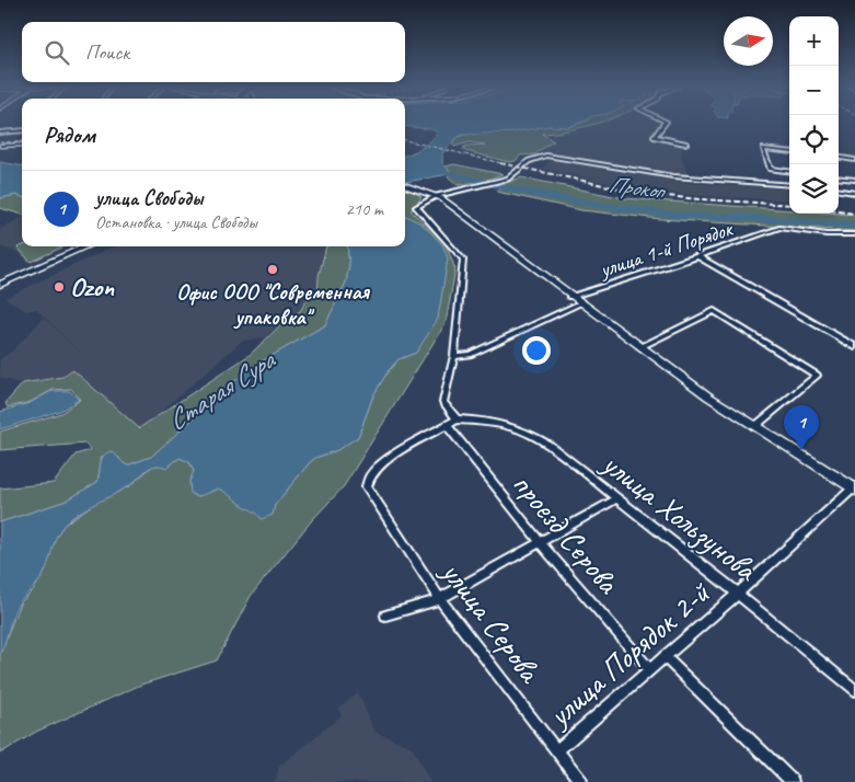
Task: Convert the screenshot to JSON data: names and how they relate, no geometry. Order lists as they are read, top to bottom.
{
  "streets": {
    "street": [
      "улица 1-й Порядок",
      "улица Хользунова",
      "проезд Серова",
      "улица Серова",
      "улица Порядок 2-й"
    ]
  },
  "crossings": [
    ["улица Хользунова", "улица Порядок 2-й"],
    ["проезд Серова", "улица Серова"],
    ["проезд Серова", "улица Порядок 2-й"],
    ["улица Серова", "улица Порядок 2-й"]
  ],
  "water": ["Прокоп", "Старая Сура"],
  "places": ["Офис ООО \"Современная упаковка\"", "Ozon"],
  "north": "right",
  "page": {
    "map_buttons": ["+", "−"],
    "search": "Поиск",
    "heading": "Рядом",
    "list": [
      {
        "mark": "1",
        "name": "улица Свободы",
        "note": "Остановка · улица Свободы",
        "value": "210 m"
      }
    ],
    "pins": "1"
  }
}
